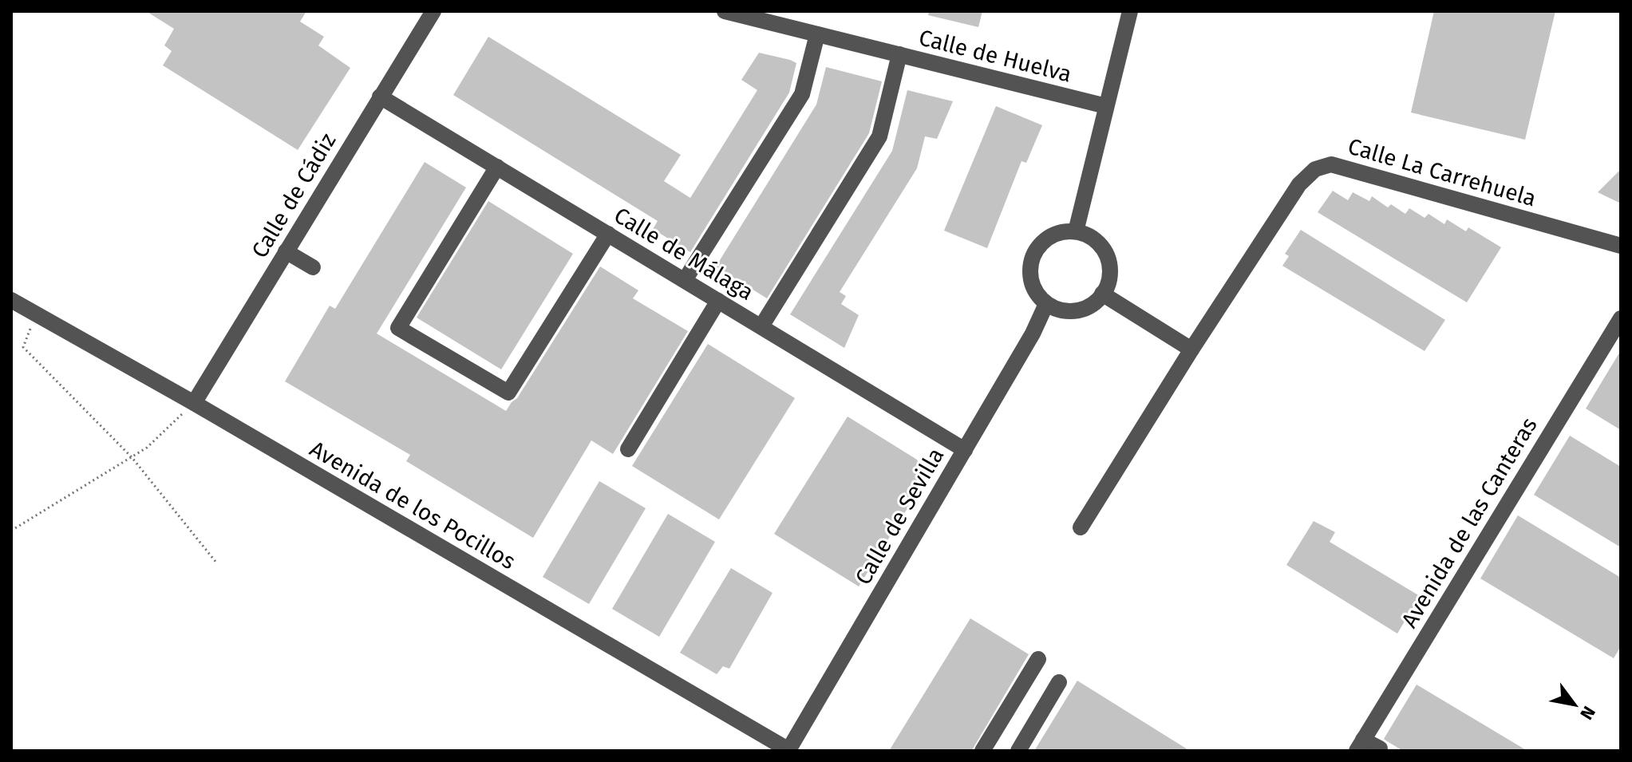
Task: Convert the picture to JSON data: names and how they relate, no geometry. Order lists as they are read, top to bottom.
{
  "streets": {
    "street": [
      "Calle de Huelva",
      "Calle La Carrehuela",
      "Calle de Cádiz",
      "Calle de Málaga",
      "Avenida de los Pocillos",
      "Calle de Sevilla",
      "Avenida de las Canteras"
    ]
  },
  "crossings": [
    ["Calle de Cádiz", "Calle de Málaga"],
    ["Calle de Cádiz", "Avenida de los Pocillos"],
    ["Calle de Málaga", "Calle de Sevilla"],
    ["Avenida de los Pocillos", "Calle de Sevilla"]
  ],
  "north": "bottom right"
}
